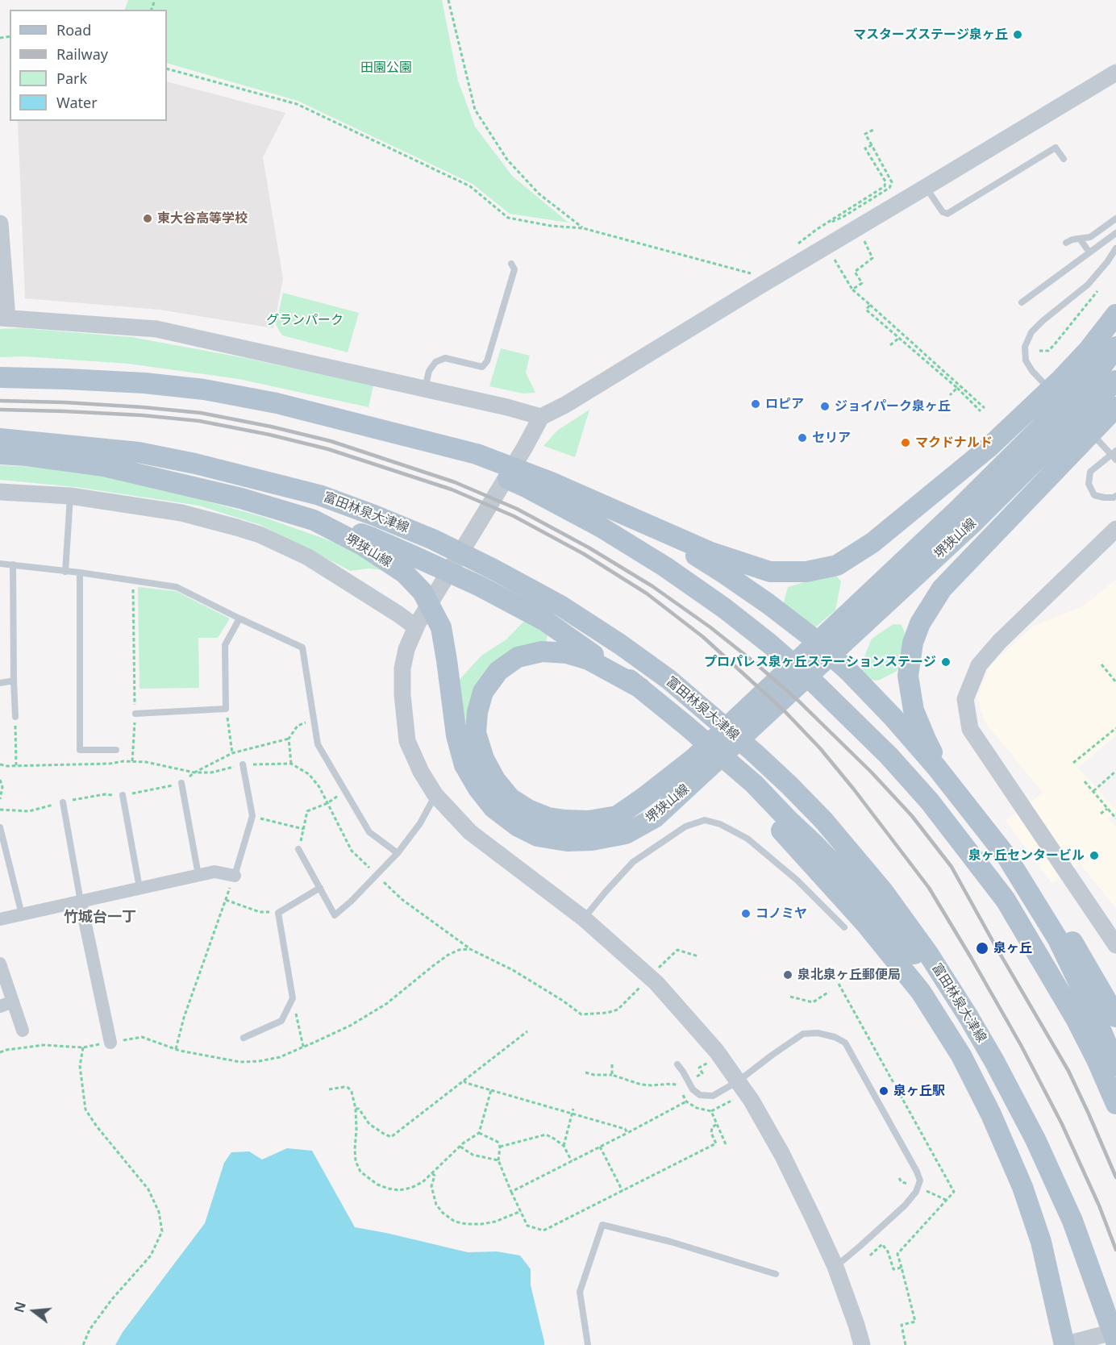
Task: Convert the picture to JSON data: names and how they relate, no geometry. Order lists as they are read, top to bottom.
{
  "streets": {
    "main road": ["富田林泉大津線", "堺狭山線"]
  },
  "districts": ["竹城台一丁"],
  "parks": ["田園公園", "グランパーク"],
  "places": [
    "マスターズステージ泉ヶ丘",
    "東大谷高等学校",
    "ロピア",
    "ジョイパーク泉ヶ丘",
    "セリア",
    "マクドナルド",
    "プロパレス泉ヶ丘ステーションステージ",
    "泉ヶ丘センタービル",
    "コノミヤ",
    "泉ヶ丘",
    "泉北泉ヶ丘郵便局",
    "泉ヶ丘駅"
  ],
  "legend": [
    "Road",
    "Railway",
    "Park",
    "Water"
  ],
  "north": "left"
}
